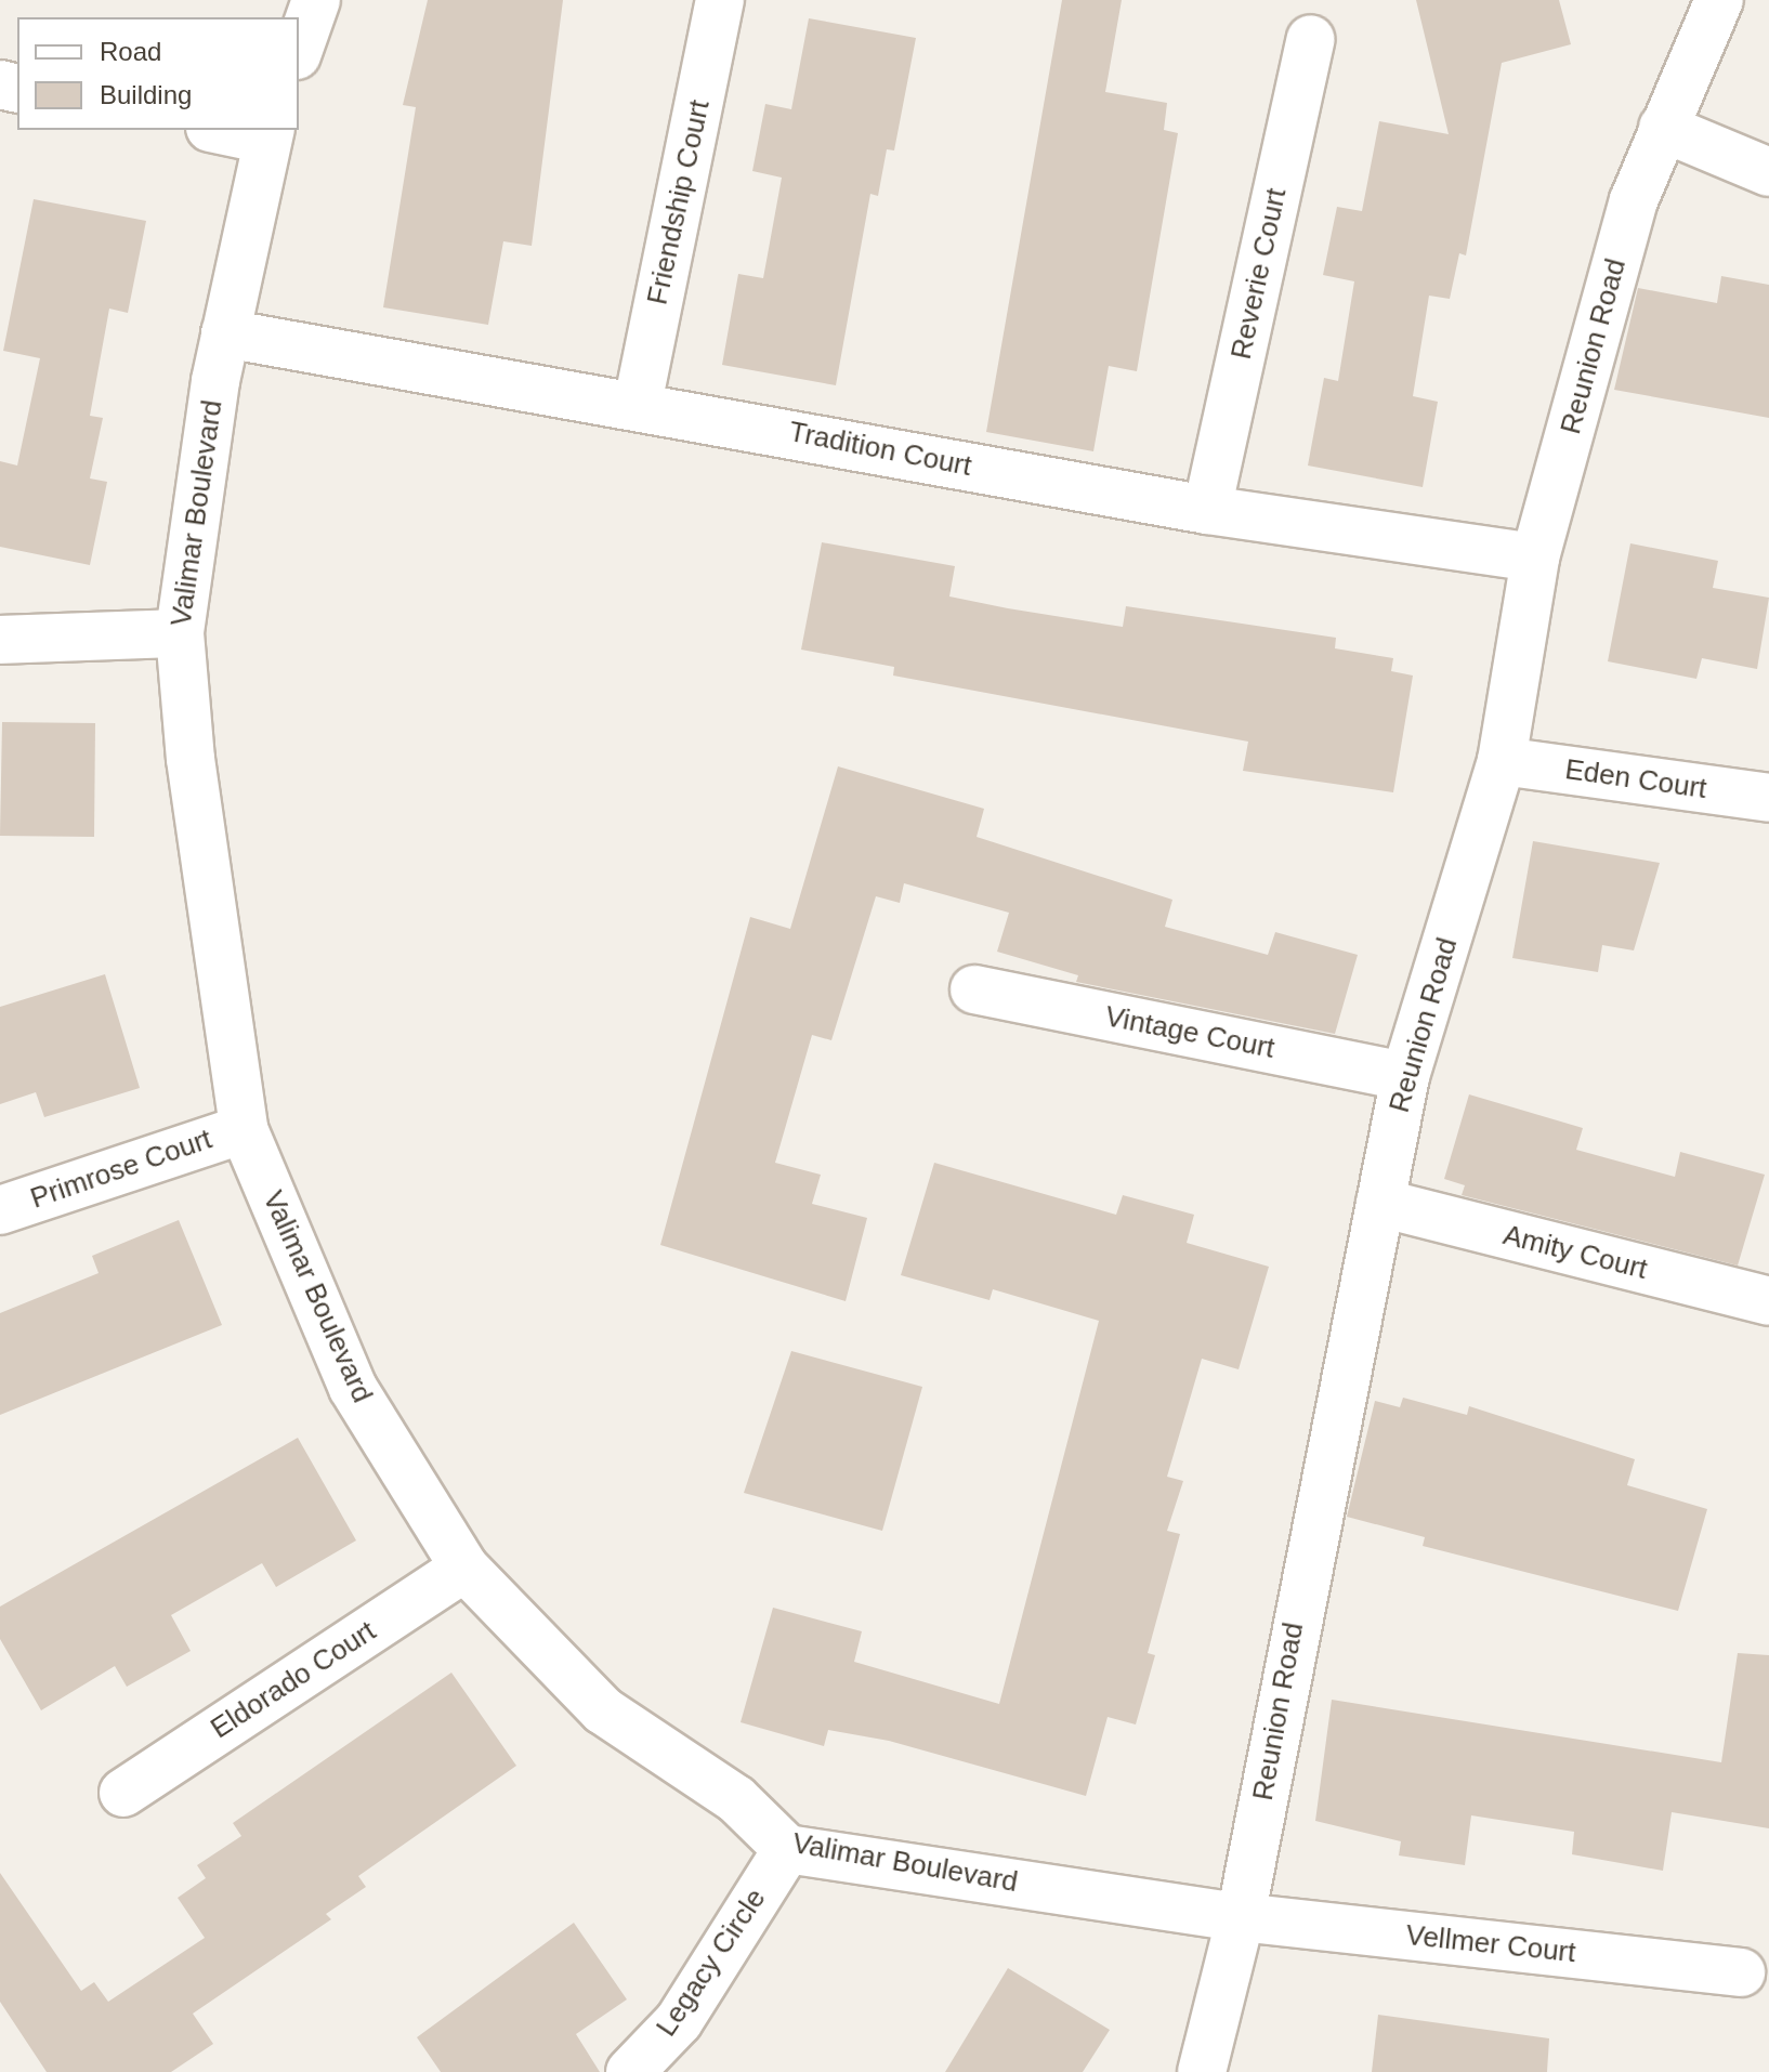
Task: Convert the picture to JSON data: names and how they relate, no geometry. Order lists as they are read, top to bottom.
{
  "streets": {
    "street": [
      "Friendship Court",
      "Reverie Court",
      "Reunion Road",
      "Tradition Court",
      "Valimar Boulevard",
      "Eden Court",
      "Vintage Court",
      "Primrose Court",
      "Amity Court",
      "Eldorado Court",
      "Vellmer Court",
      "Legacy Circle"
    ]
  },
  "crossings": [
    ["Friendship Court", "Tradition Court"],
    ["Reverie Court", "Tradition Court"],
    ["Reunion Road", "Tradition Court"],
    ["Reunion Road", "Valimar Boulevard"],
    ["Reunion Road", "Eden Court"],
    ["Reunion Road", "Vintage Court"],
    ["Reunion Road", "Amity Court"],
    ["Reunion Road", "Vellmer Court"],
    ["Tradition Court", "Valimar Boulevard"],
    ["Valimar Boulevard", "Primrose Court"],
    ["Valimar Boulevard", "Eldorado Court"],
    ["Valimar Boulevard", "Vellmer Court"],
    ["Valimar Boulevard", "Legacy Circle"]
  ],
  "legend": ["Road", "Building"]
}
